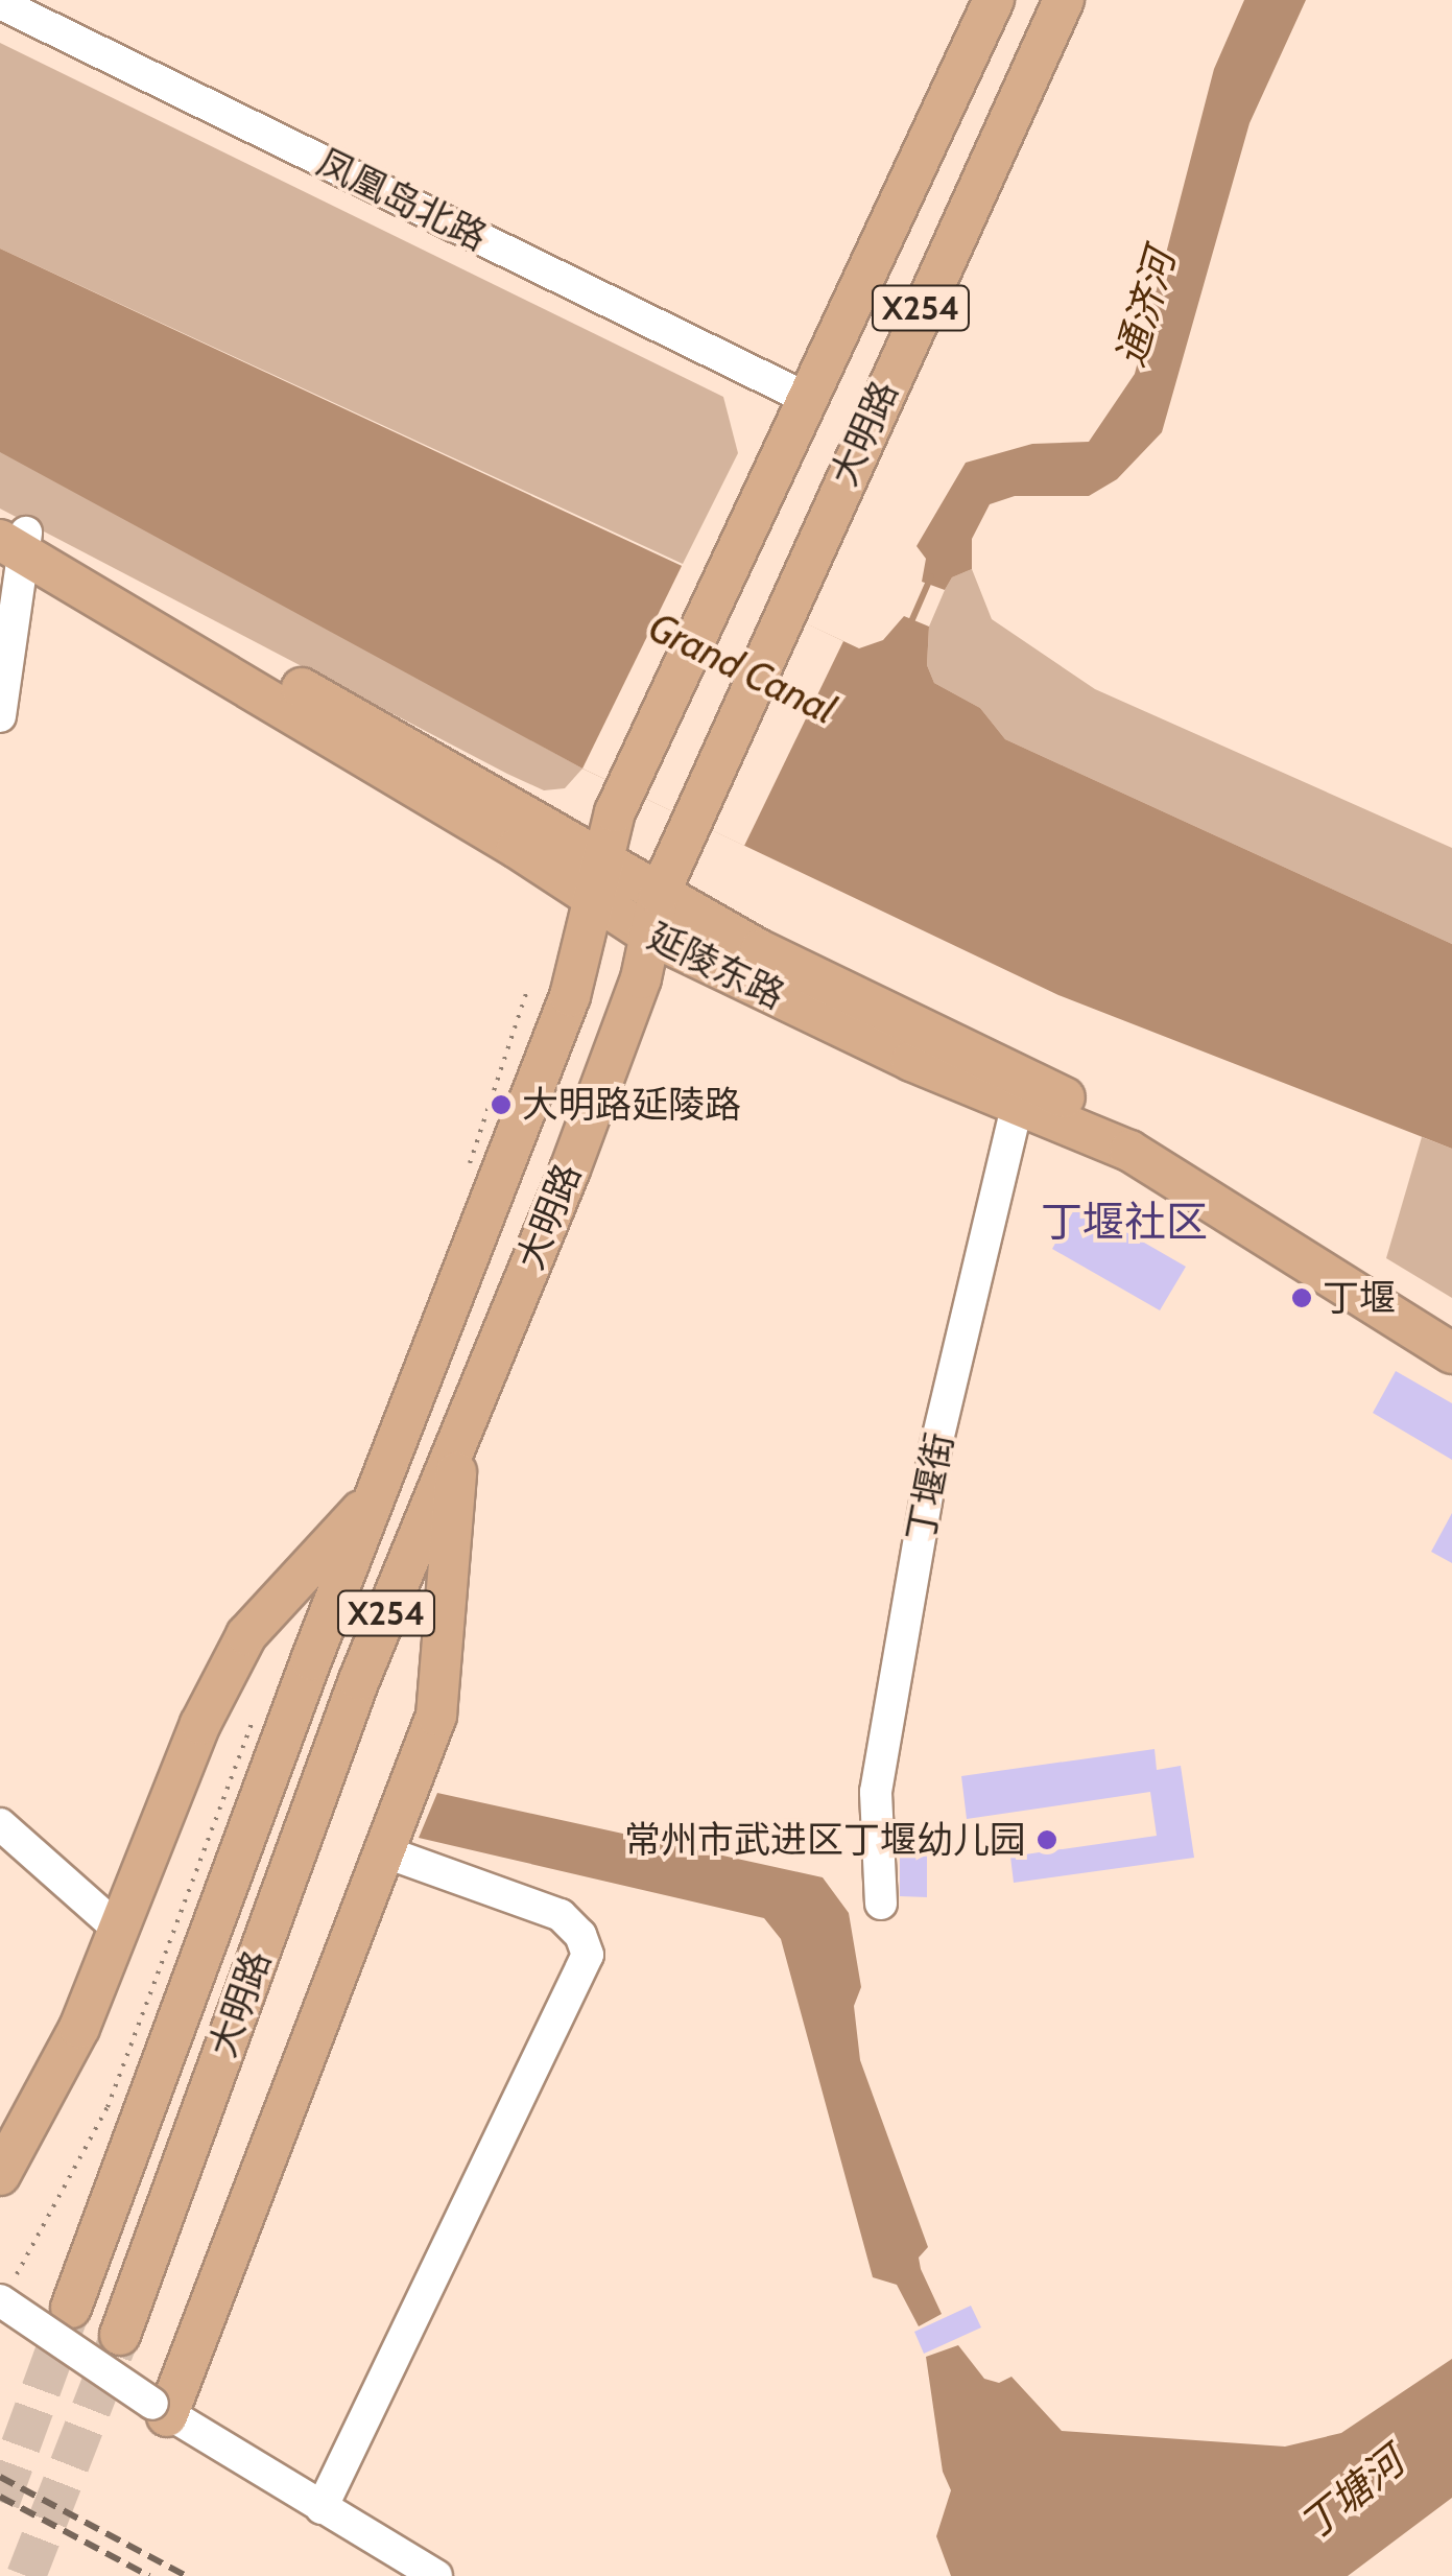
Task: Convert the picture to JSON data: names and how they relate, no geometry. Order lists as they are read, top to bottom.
{
  "streets": {
    "main road": ["X254", "大明路", "延陵东路"],
    "street": ["凤凰岛北路", "丁堰街"]
  },
  "crossings": [
    ["凤凰岛北路", "大明路"],
    ["大明路", "延陵东路"],
    ["延陵东路", "丁堰街"]
  ],
  "districts": ["丁堰社区"],
  "water": ["通济河", "Grand Canal", "丁塘河"],
  "places": ["大明路延陵路", "丁堰", "常州市武进区丁堰幼儿园"]
}
